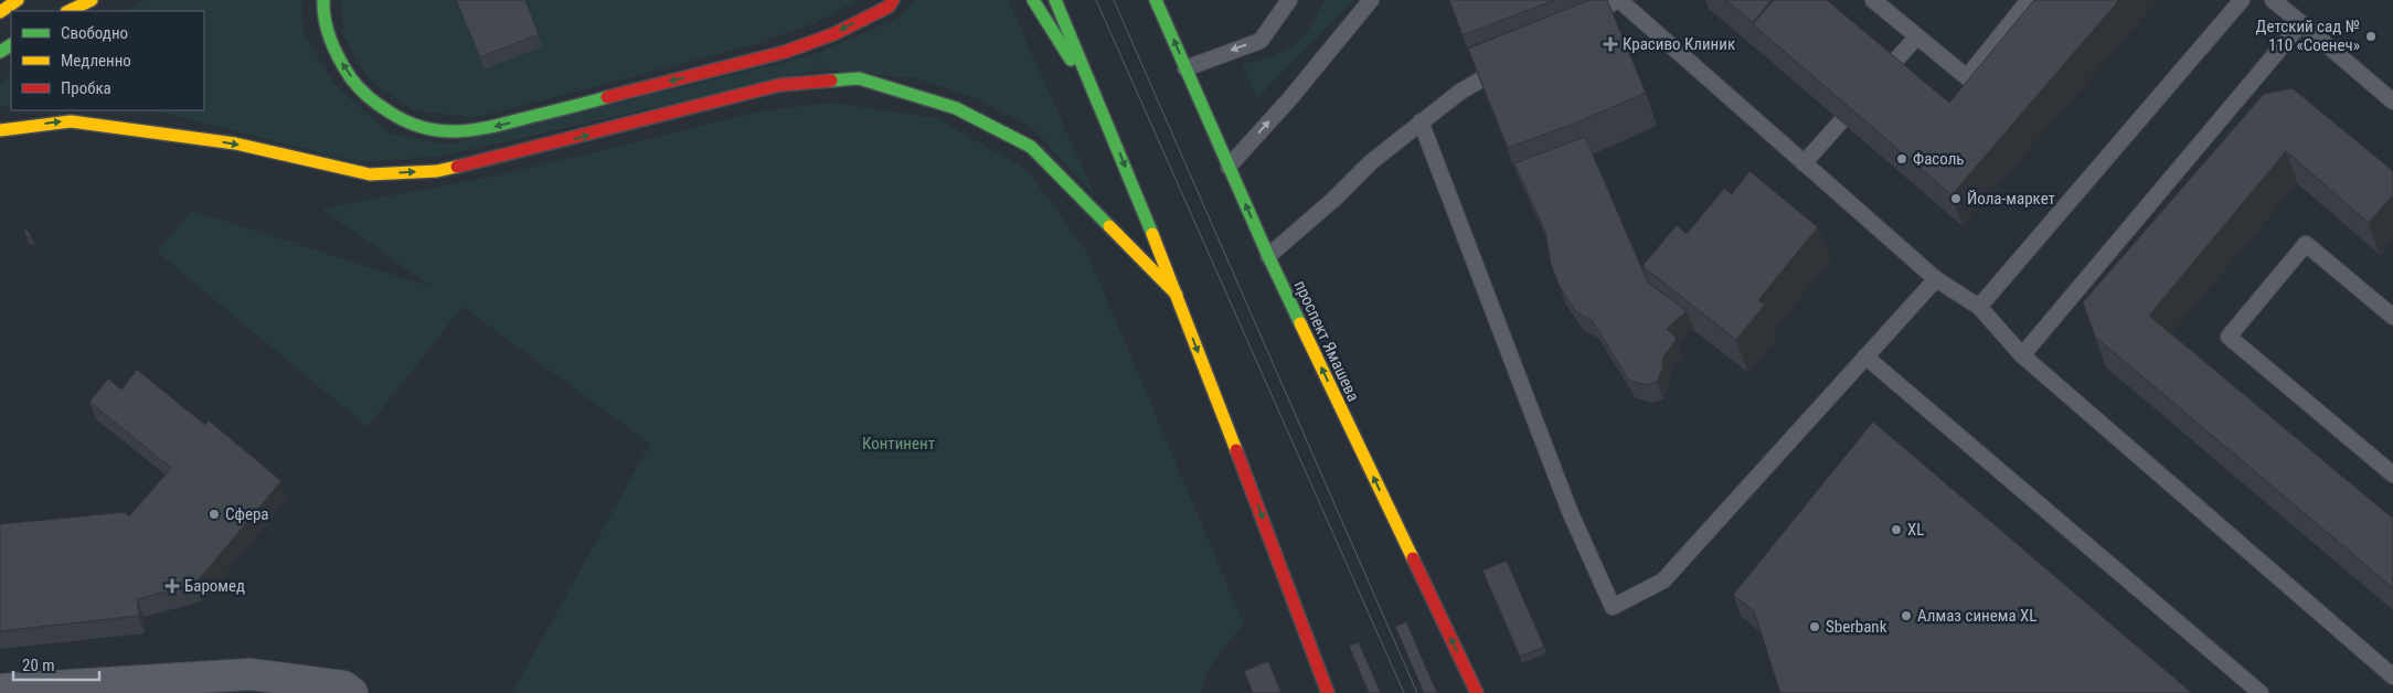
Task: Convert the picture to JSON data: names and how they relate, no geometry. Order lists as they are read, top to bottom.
{
  "streets": {
    "main road": ["проспект Ямашева"]
  },
  "parks": ["Континент"],
  "places": {
    "other": [
      "Детский сад № 110 «Соенеч»",
      "Фасоль",
      "Йола-маркет",
      "Сфера",
      "XL",
      "Алмаз синема XL",
      "Sberbank"
    ],
    "health": ["Красиво Клиник", "Баромед"]
  },
  "legend": ["Свободно", "Медленно", "Пробка"],
  "scale_bar": "20 m"
}
